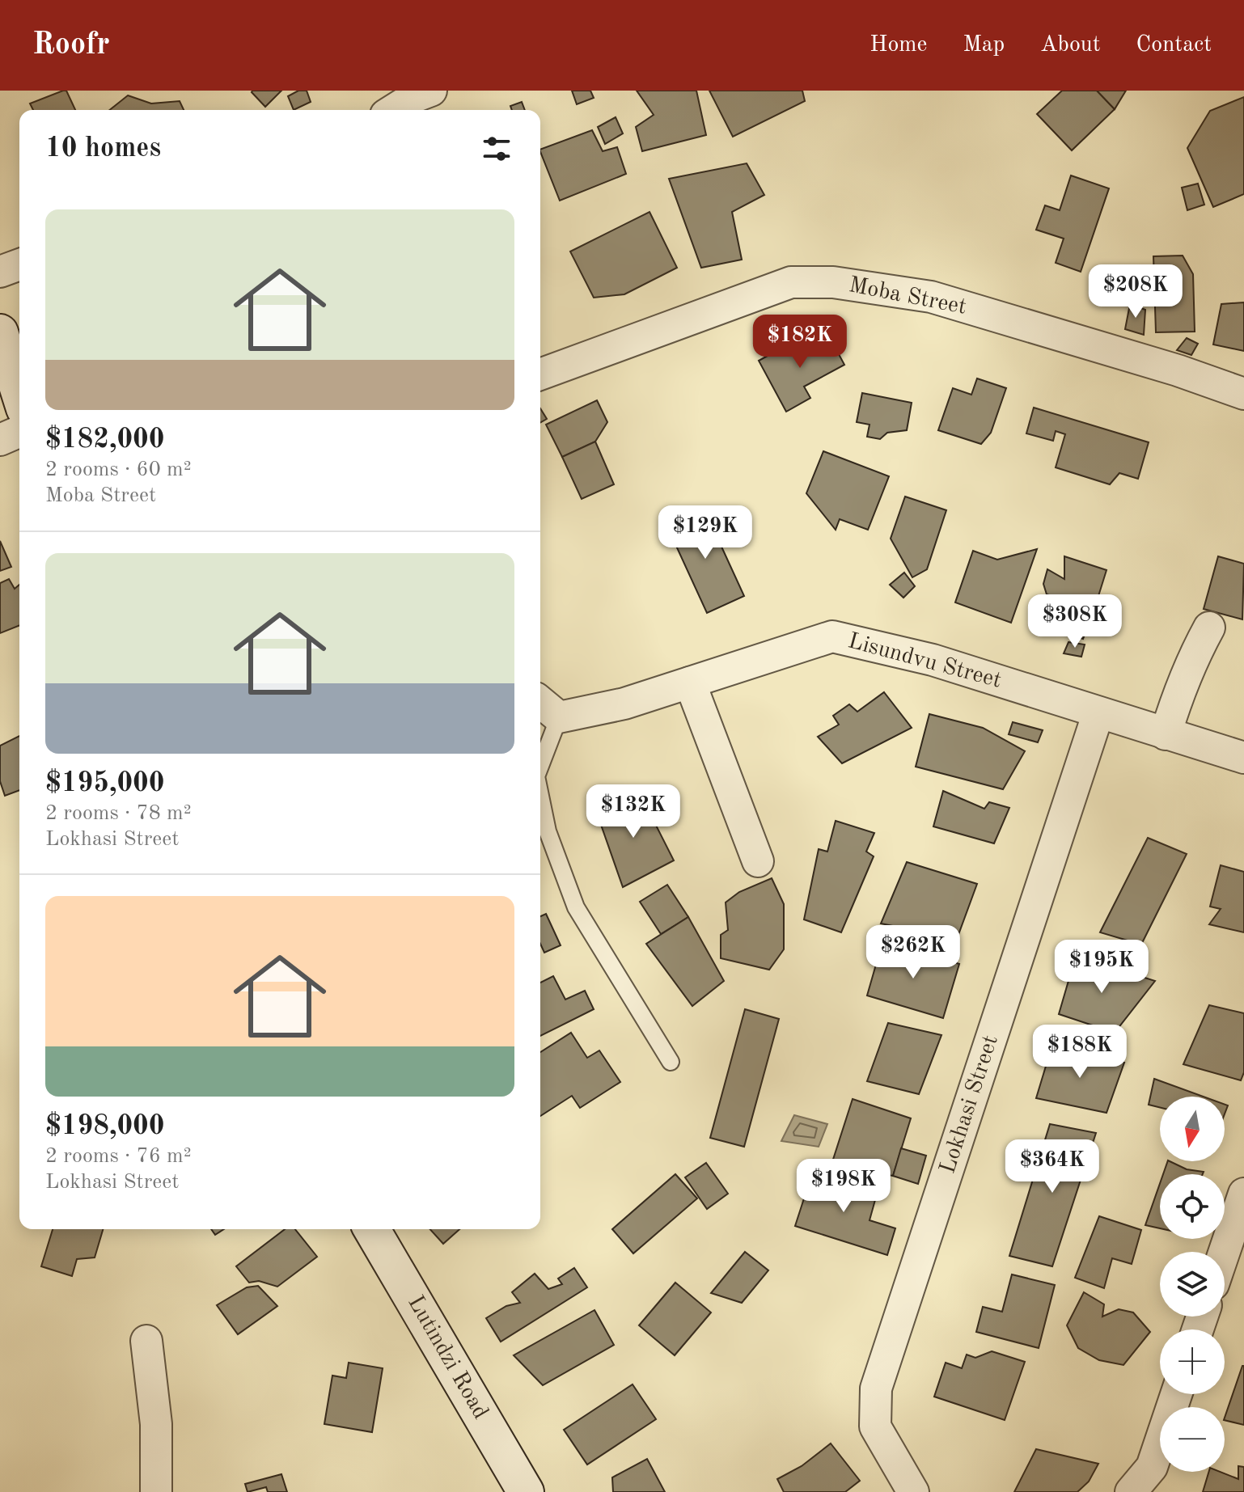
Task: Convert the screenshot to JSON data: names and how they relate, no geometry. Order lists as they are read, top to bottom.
{
  "streets": {
    "street": [
      "Moba Street",
      "Lisundvu Street",
      "Lokhasi Street",
      "Lutindzi Road"
    ]
  },
  "crossings": [
    ["Lisundvu Street", "Lokhasi Street"]
  ],
  "north": "bottom",
  "page": {
    "header": "Roofr",
    "nav": [
      "Home",
      "Map",
      "About",
      "Contact"
    ],
    "heading": "10 homes",
    "list": [
      {
        "name": "$182,000",
        "note": "2 rooms · 60 m² · Moba Street"
      },
      {
        "name": "$195,000",
        "note": "2 rooms · 78 m² · Lokhasi Street"
      },
      {
        "name": "$198,000",
        "note": "2 rooms · 76 m² · Lokhasi Street"
      }
    ],
    "price": [
      "$208K",
      "$182K",
      "$129K",
      "$308K",
      "$132K",
      "$262K",
      "$195K",
      "$188K",
      "$364K",
      "$198K"
    ],
    "map_buttons": ["+", "−"]
  }
}
